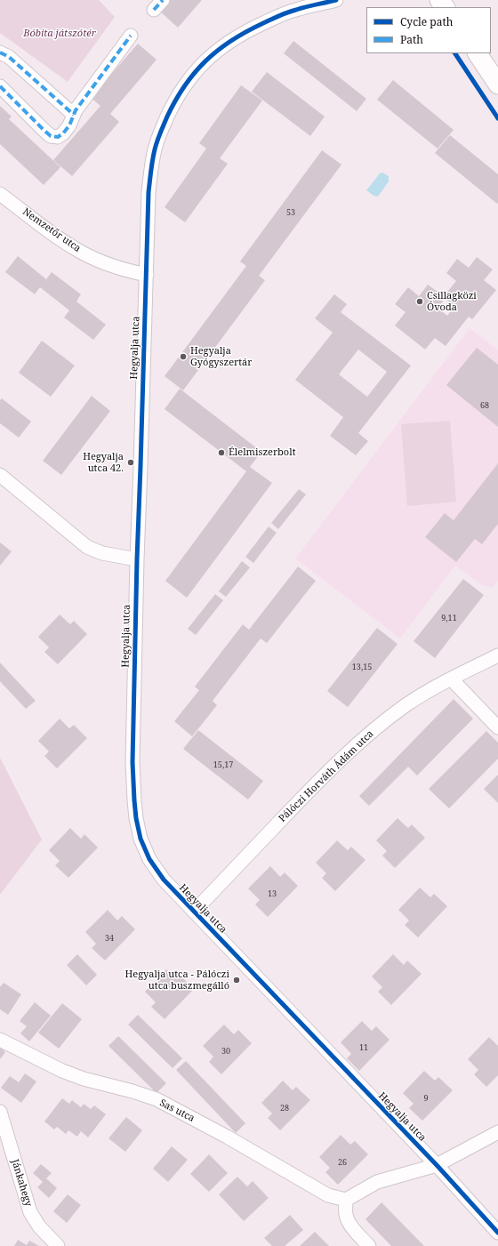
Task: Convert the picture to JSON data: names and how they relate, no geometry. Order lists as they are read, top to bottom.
{
  "streets": {
    "street": [
      "Nemzetőr utca",
      "Hegyalja utca",
      "Pálóczi Horváth Ádám utca",
      "Sas utca",
      "Jánkahegy"
    ]
  },
  "crossings": [
    ["Nemzetőr utca", "Hegyalja utca"],
    ["Hegyalja utca", "Pálóczi Horváth Ádám utca"]
  ],
  "parks": ["Bóbita játszótér"],
  "places": [
    "Csillagközi Óvoda",
    "Hegyalja Gyógyszertár",
    "Élelmiszerbolt",
    "Hegyalja utca 42.",
    "Hegyalja utca - Pálóczi utca buszmegálló"
  ],
  "house_numbers": [
    "53",
    "68",
    "9,11",
    "13,15",
    "15,17",
    "13",
    "34",
    "11",
    "30",
    "9",
    "28",
    "26"
  ],
  "legend": ["Cycle path", "Path"]
}
